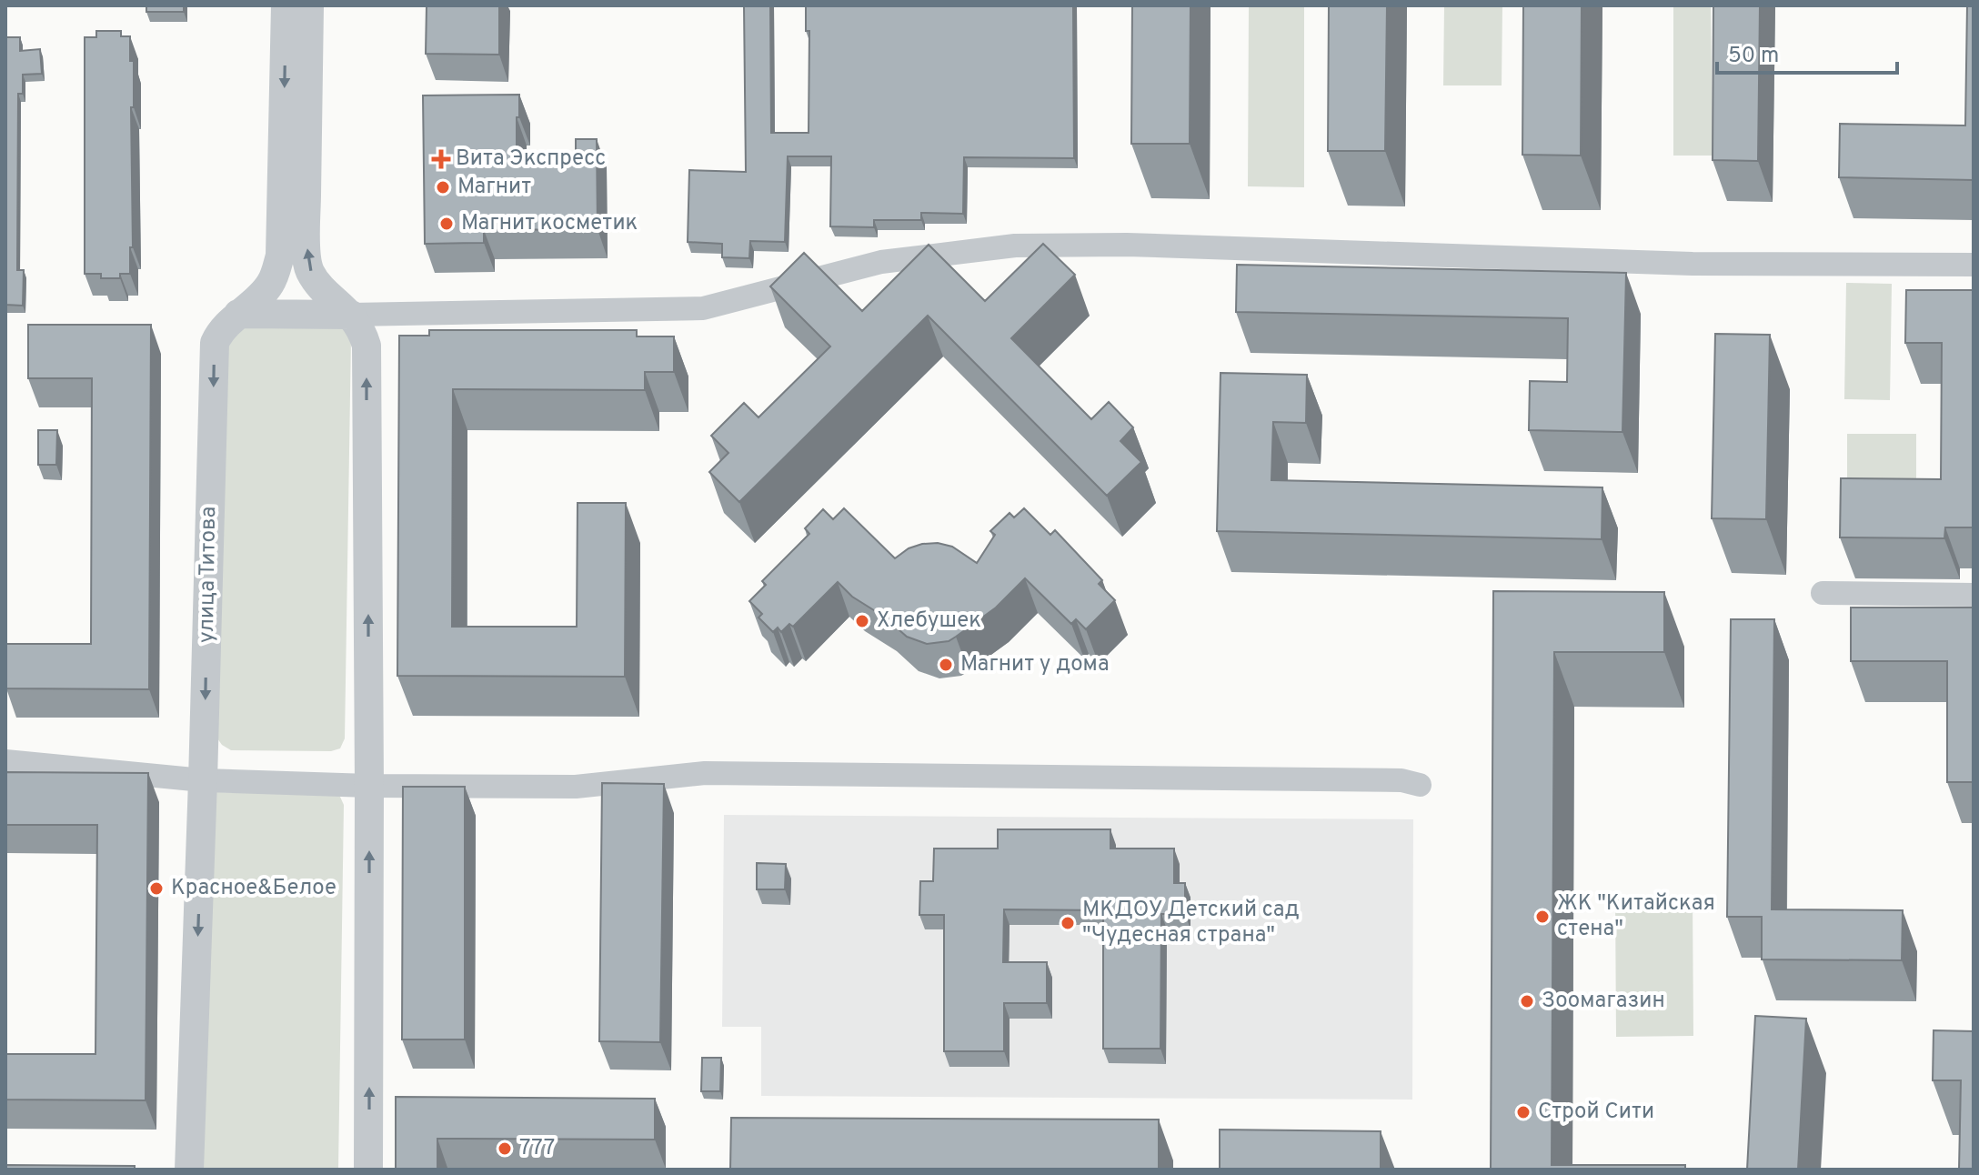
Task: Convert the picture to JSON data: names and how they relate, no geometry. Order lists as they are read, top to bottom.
{
  "streets": {
    "street": ["улица Титова"]
  },
  "places": {
    "health": ["Вита Экспресс"],
    "other": [
      "Магнит",
      "Магнит косметик",
      "Хлебушек",
      "Магнит у дома",
      "Красное&Белое",
      "ЖК \"Китайская стена\"",
      "МКДОУ Детский сад \"Чудесная страна\"",
      "Зоомагазин",
      "Строй Сити",
      "777"
    ]
  },
  "scale_bar": "50 m"
}
